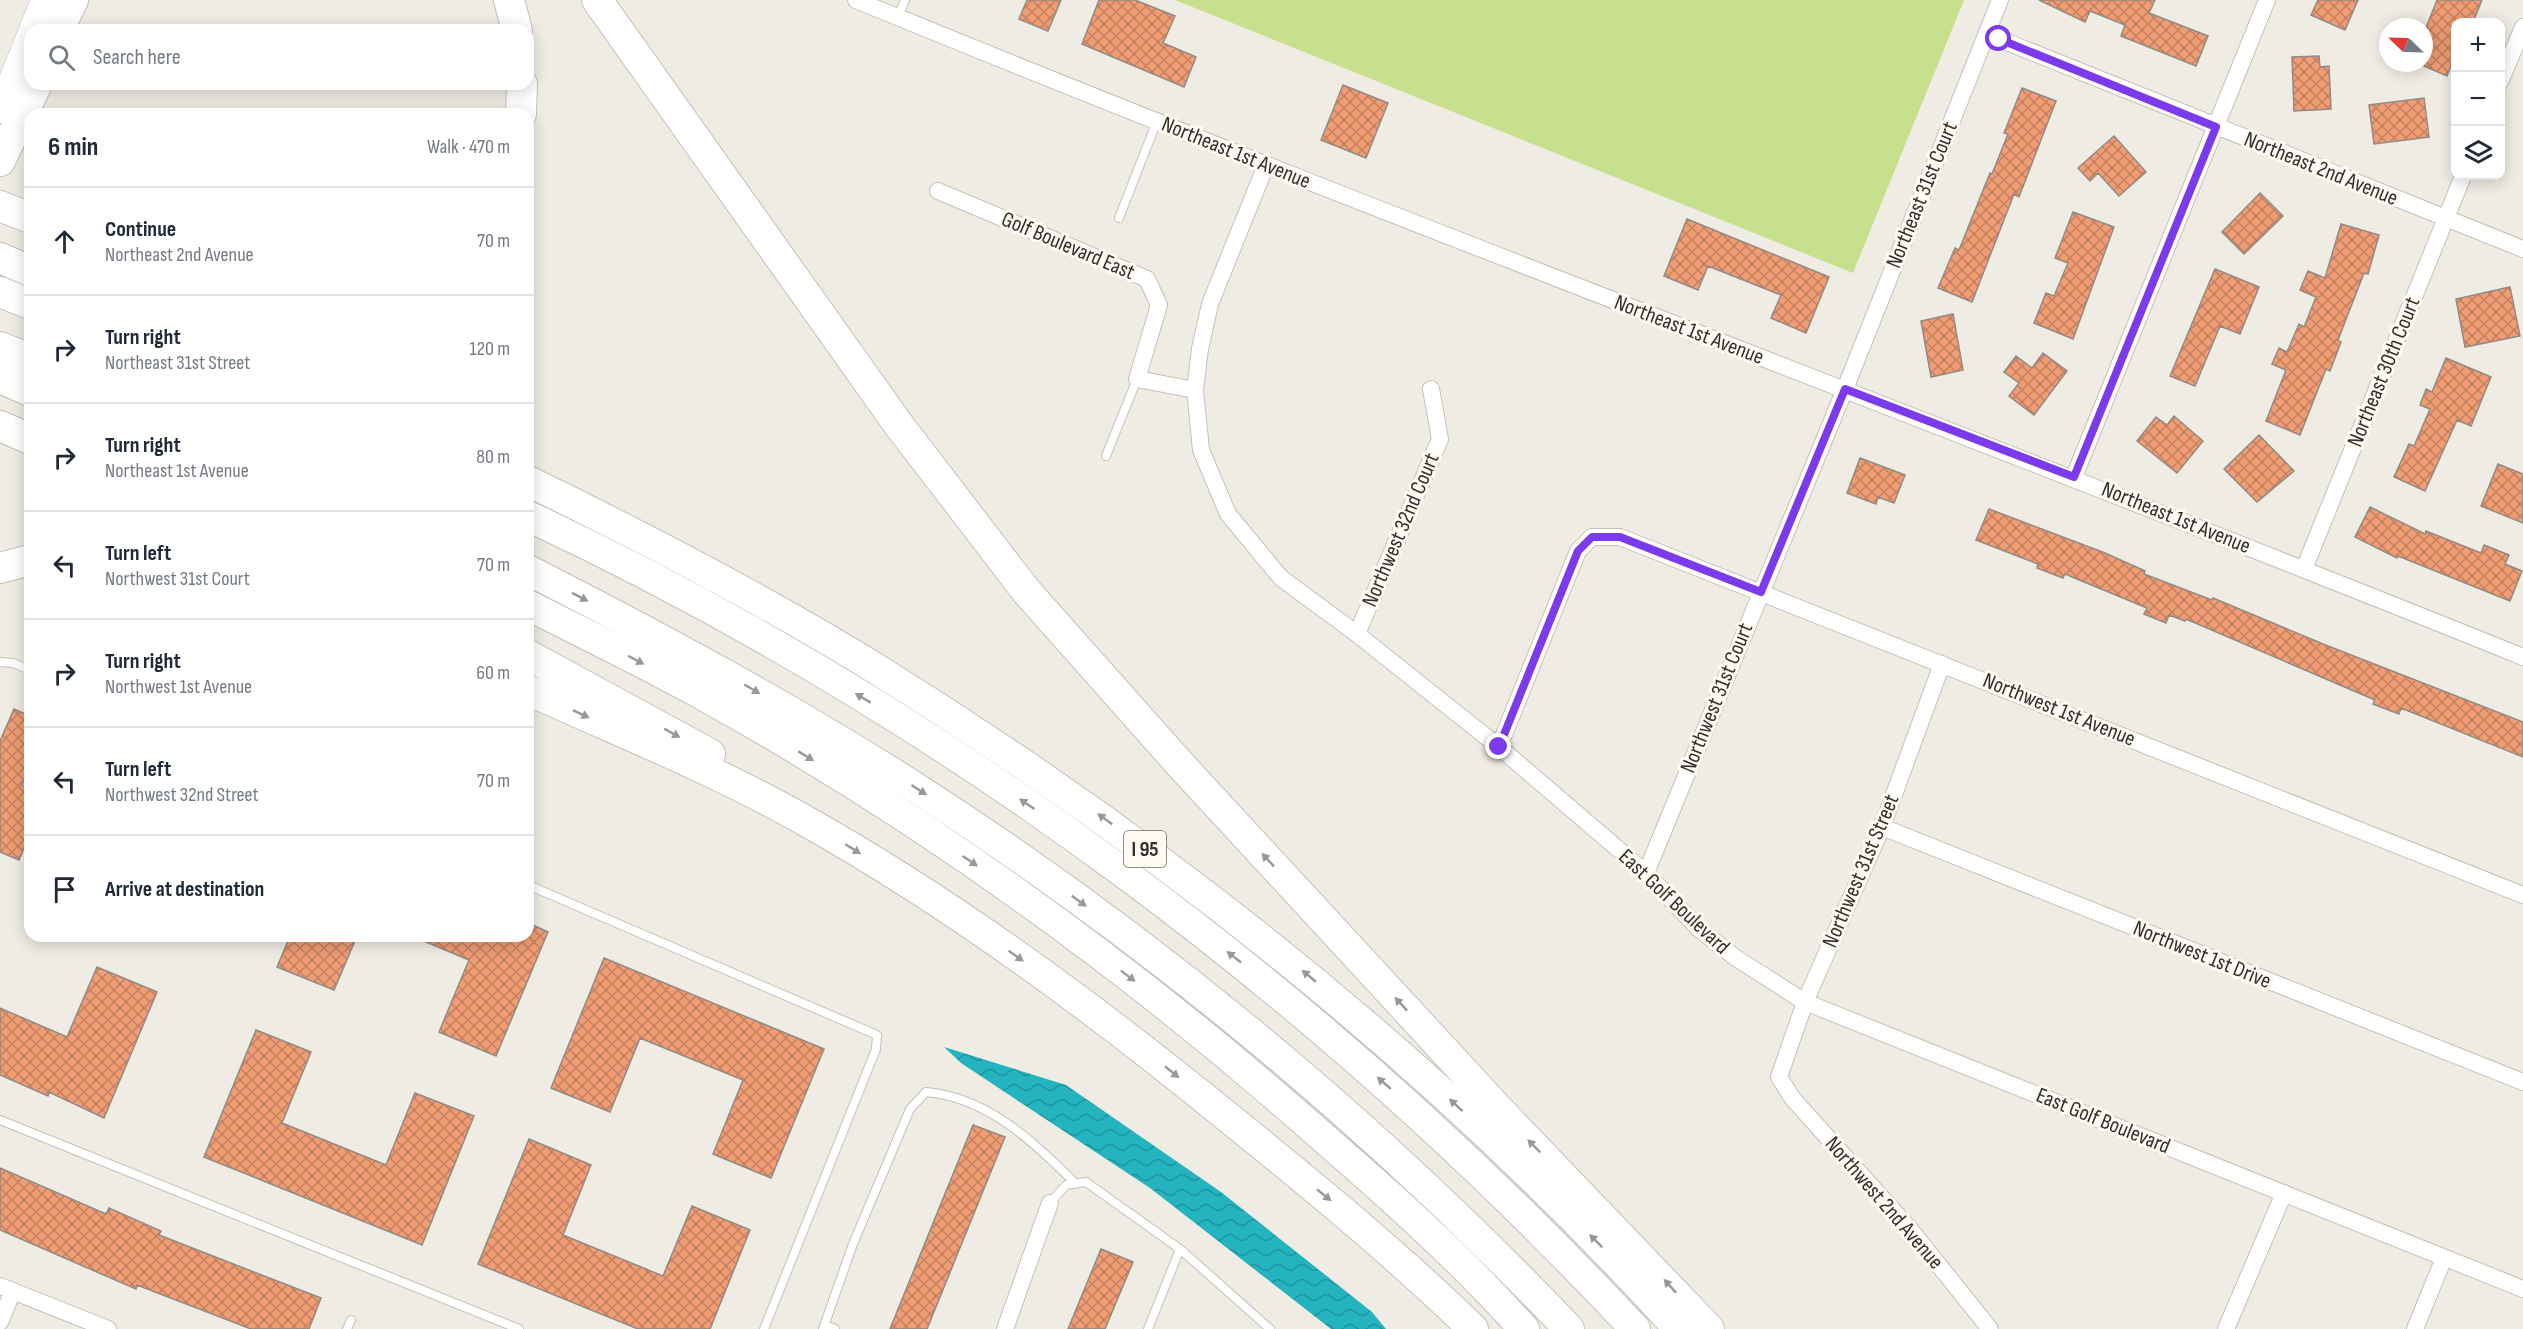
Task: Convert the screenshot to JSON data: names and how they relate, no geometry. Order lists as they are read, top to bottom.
{
  "streets": {
    "highway": ["I 95"],
    "street": [
      "Northeast 1st Avenue",
      "Northeast 2nd Avenue",
      "Northeast 31st Court",
      "Golf Boulevard East",
      "Northeast 30th Court",
      "Northwest 32nd Court",
      "Northwest 31st Court",
      "Northwest 1st Avenue",
      "Northwest 31st Street",
      "East Golf Boulevard",
      "Northwest 1st Drive",
      "Northwest 2nd Avenue"
    ]
  },
  "crossings": [
    ["Northeast 1st Avenue", "Northeast 31st Court"],
    ["Northeast 1st Avenue", "Northeast 30th Court"],
    ["Northeast 1st Avenue", "Northwest 31st Court"],
    ["Northeast 1st Avenue", "East Golf Boulevard"],
    ["Northeast 2nd Avenue", "Northeast 31st Court"],
    ["Northeast 2nd Avenue", "Northeast 30th Court"],
    ["Northeast 31st Court", "Northwest 31st Court"],
    ["Northwest 32nd Court", "East Golf Boulevard"],
    ["Northwest 31st Court", "Northwest 1st Avenue"],
    ["Northwest 31st Court", "East Golf Boulevard"],
    ["Northwest 1st Avenue", "Northwest 31st Street"],
    ["Northwest 1st Avenue", "East Golf Boulevard"],
    ["Northwest 31st Street", "East Golf Boulevard"],
    ["Northwest 31st Street", "Northwest 1st Drive"],
    ["Northwest 31st Street", "Northwest 2nd Avenue"]
  ],
  "north": "top left",
  "page": {
    "map_buttons": ["+", "−"],
    "search": "Search here",
    "heading": ["6 min", "Walk · 470 m"],
    "list": [
      ["Continue", "Northeast 2nd Avenue", "70 m"],
      ["Turn right", "Northeast 31st Street", "120 m"],
      ["Turn right", "Northeast 1st Avenue", "80 m"],
      ["Turn left", "Northwest 31st Court", "70 m"],
      ["Turn right", "Northwest 1st Avenue", "60 m"],
      ["Turn left", "Northwest 32nd Street", "70 m"],
      "Arrive at destination"
    ]
  }
}
